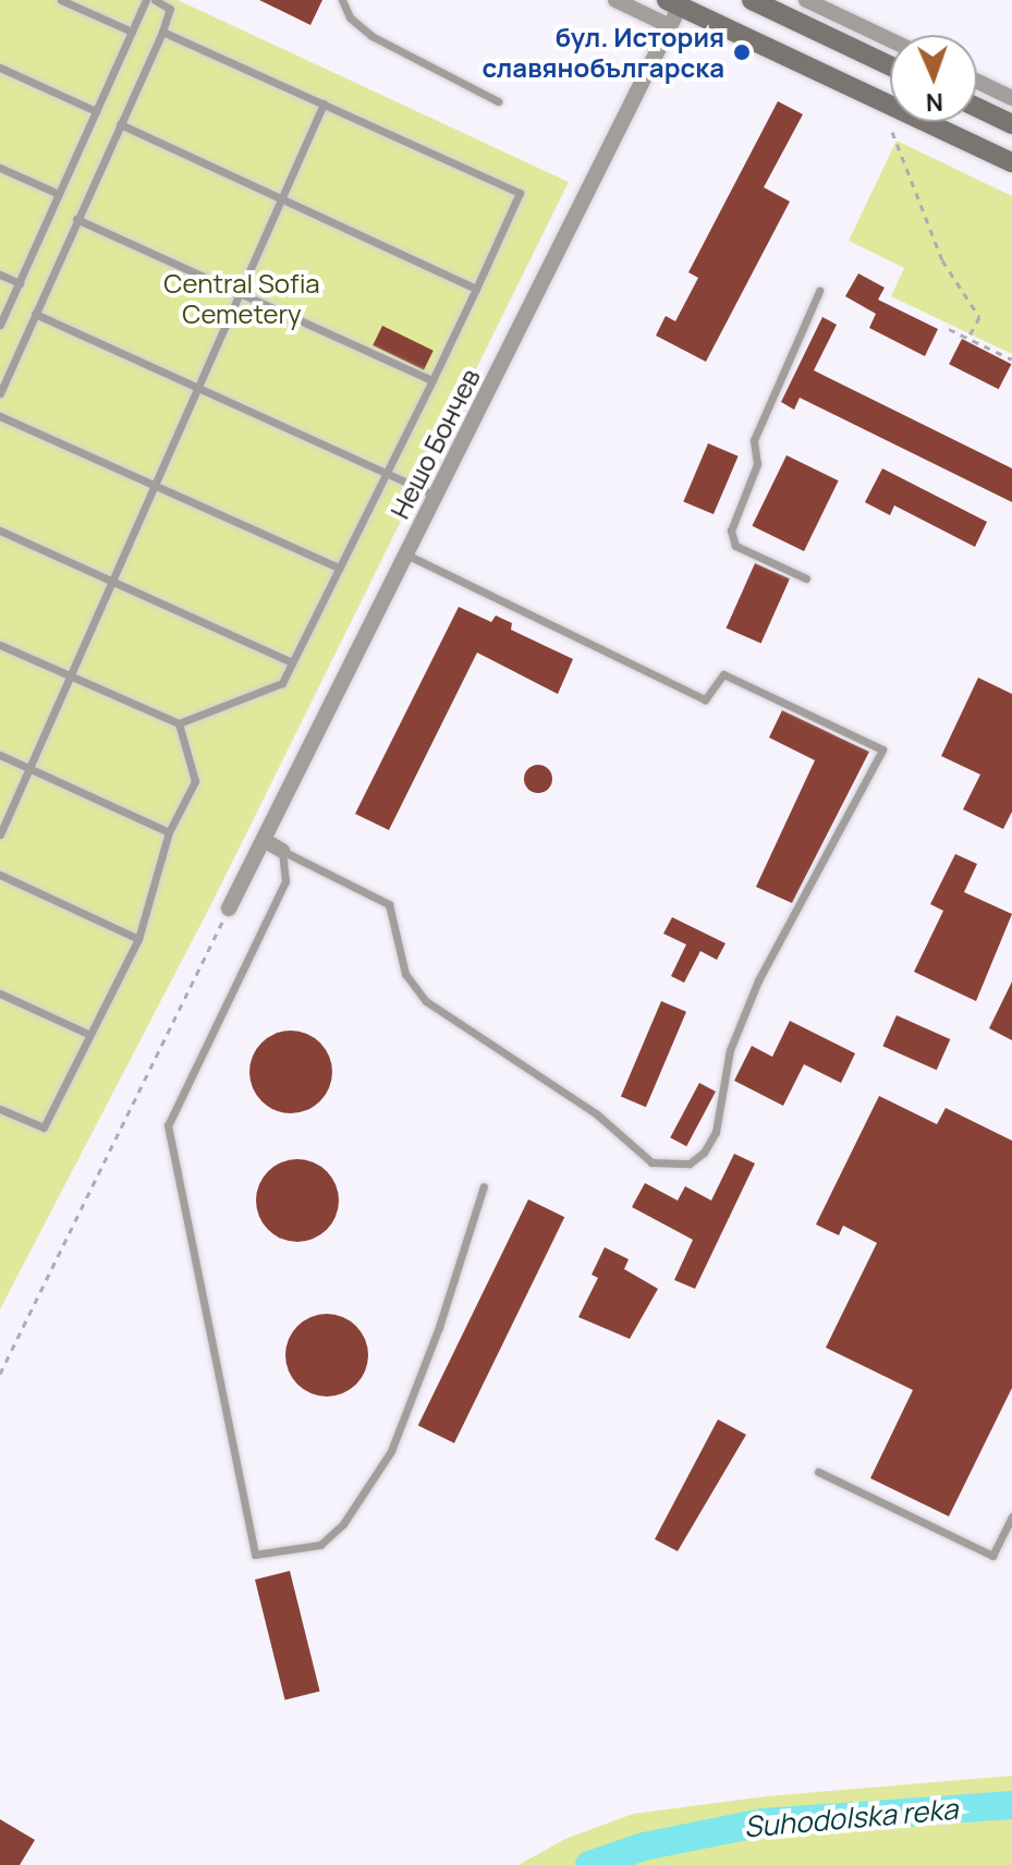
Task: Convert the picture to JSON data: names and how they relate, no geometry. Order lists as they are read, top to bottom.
{
  "streets": {
    "street": ["Нешо Бончев"]
  },
  "water": ["Suhodolska reka"],
  "parks": ["Central Sofia Cemetery"],
  "places": ["бул. История славянобългарска"],
  "north": "bottom"
}
